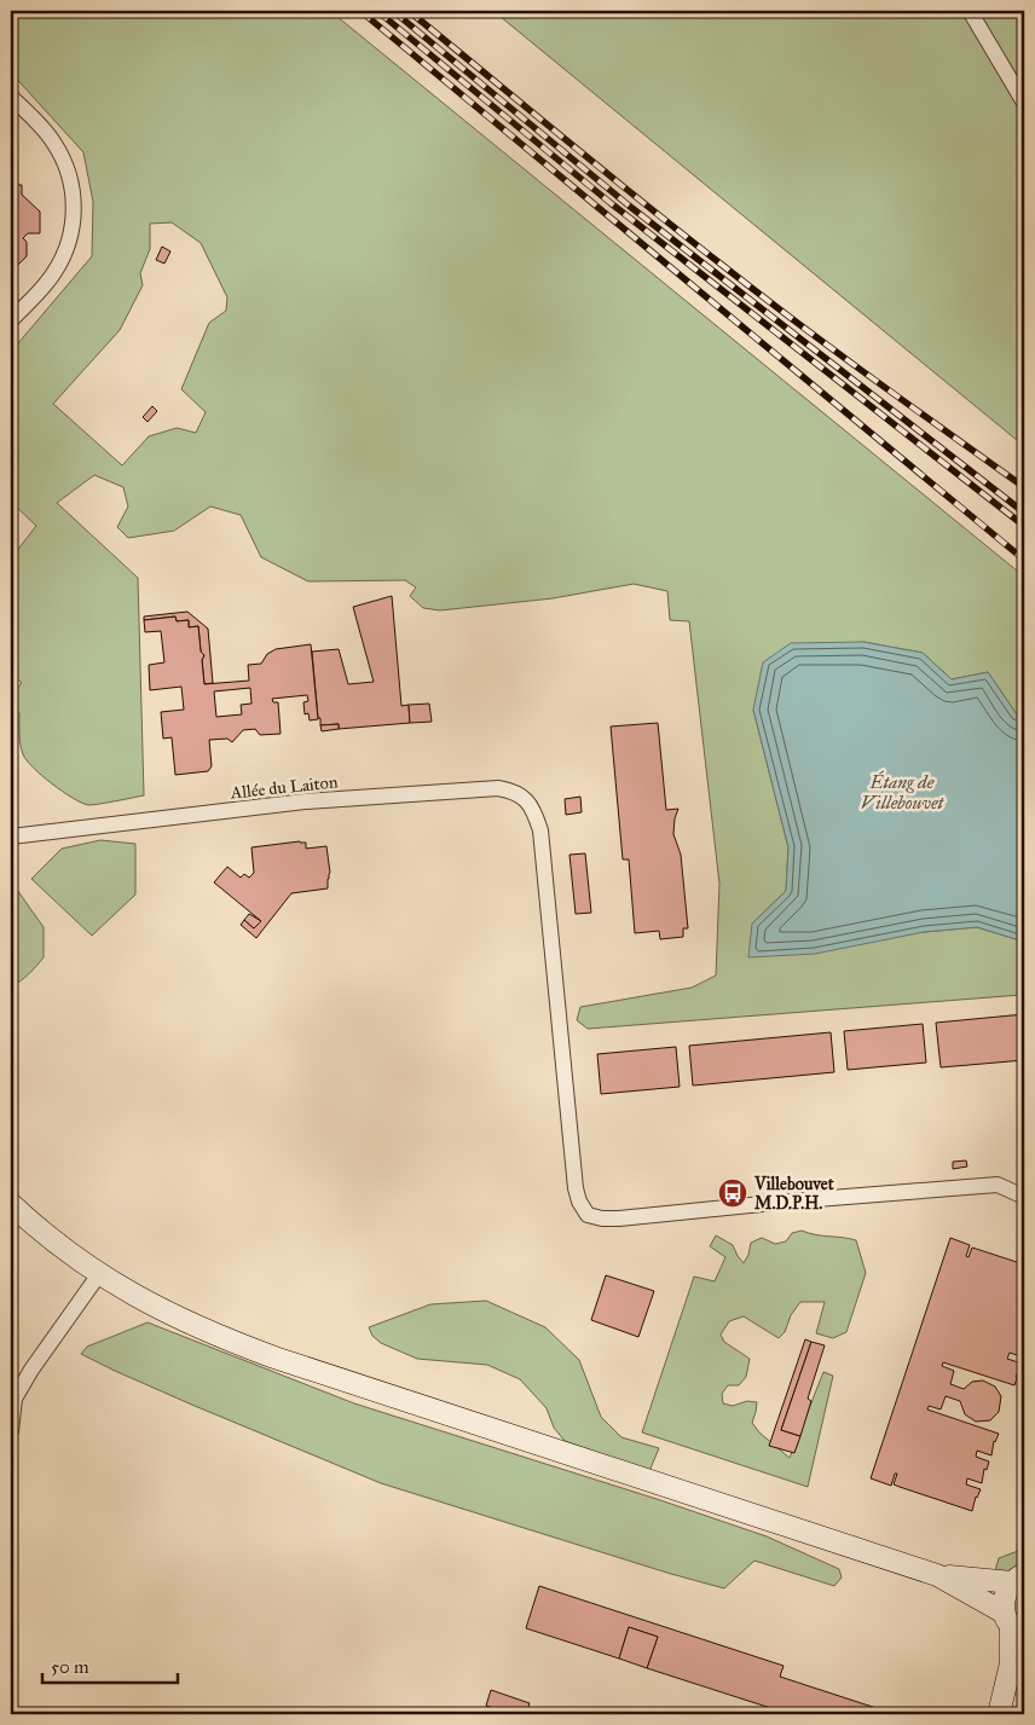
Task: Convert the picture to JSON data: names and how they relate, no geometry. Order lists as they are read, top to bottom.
{
  "streets": {
    "street": ["Allée du Laiton"]
  },
  "water": ["Étang de Villebouvet"],
  "places": {
    "bus stop": ["Villebouvet M.D.P.H."]
  },
  "scale_bar": "50 m"
}
